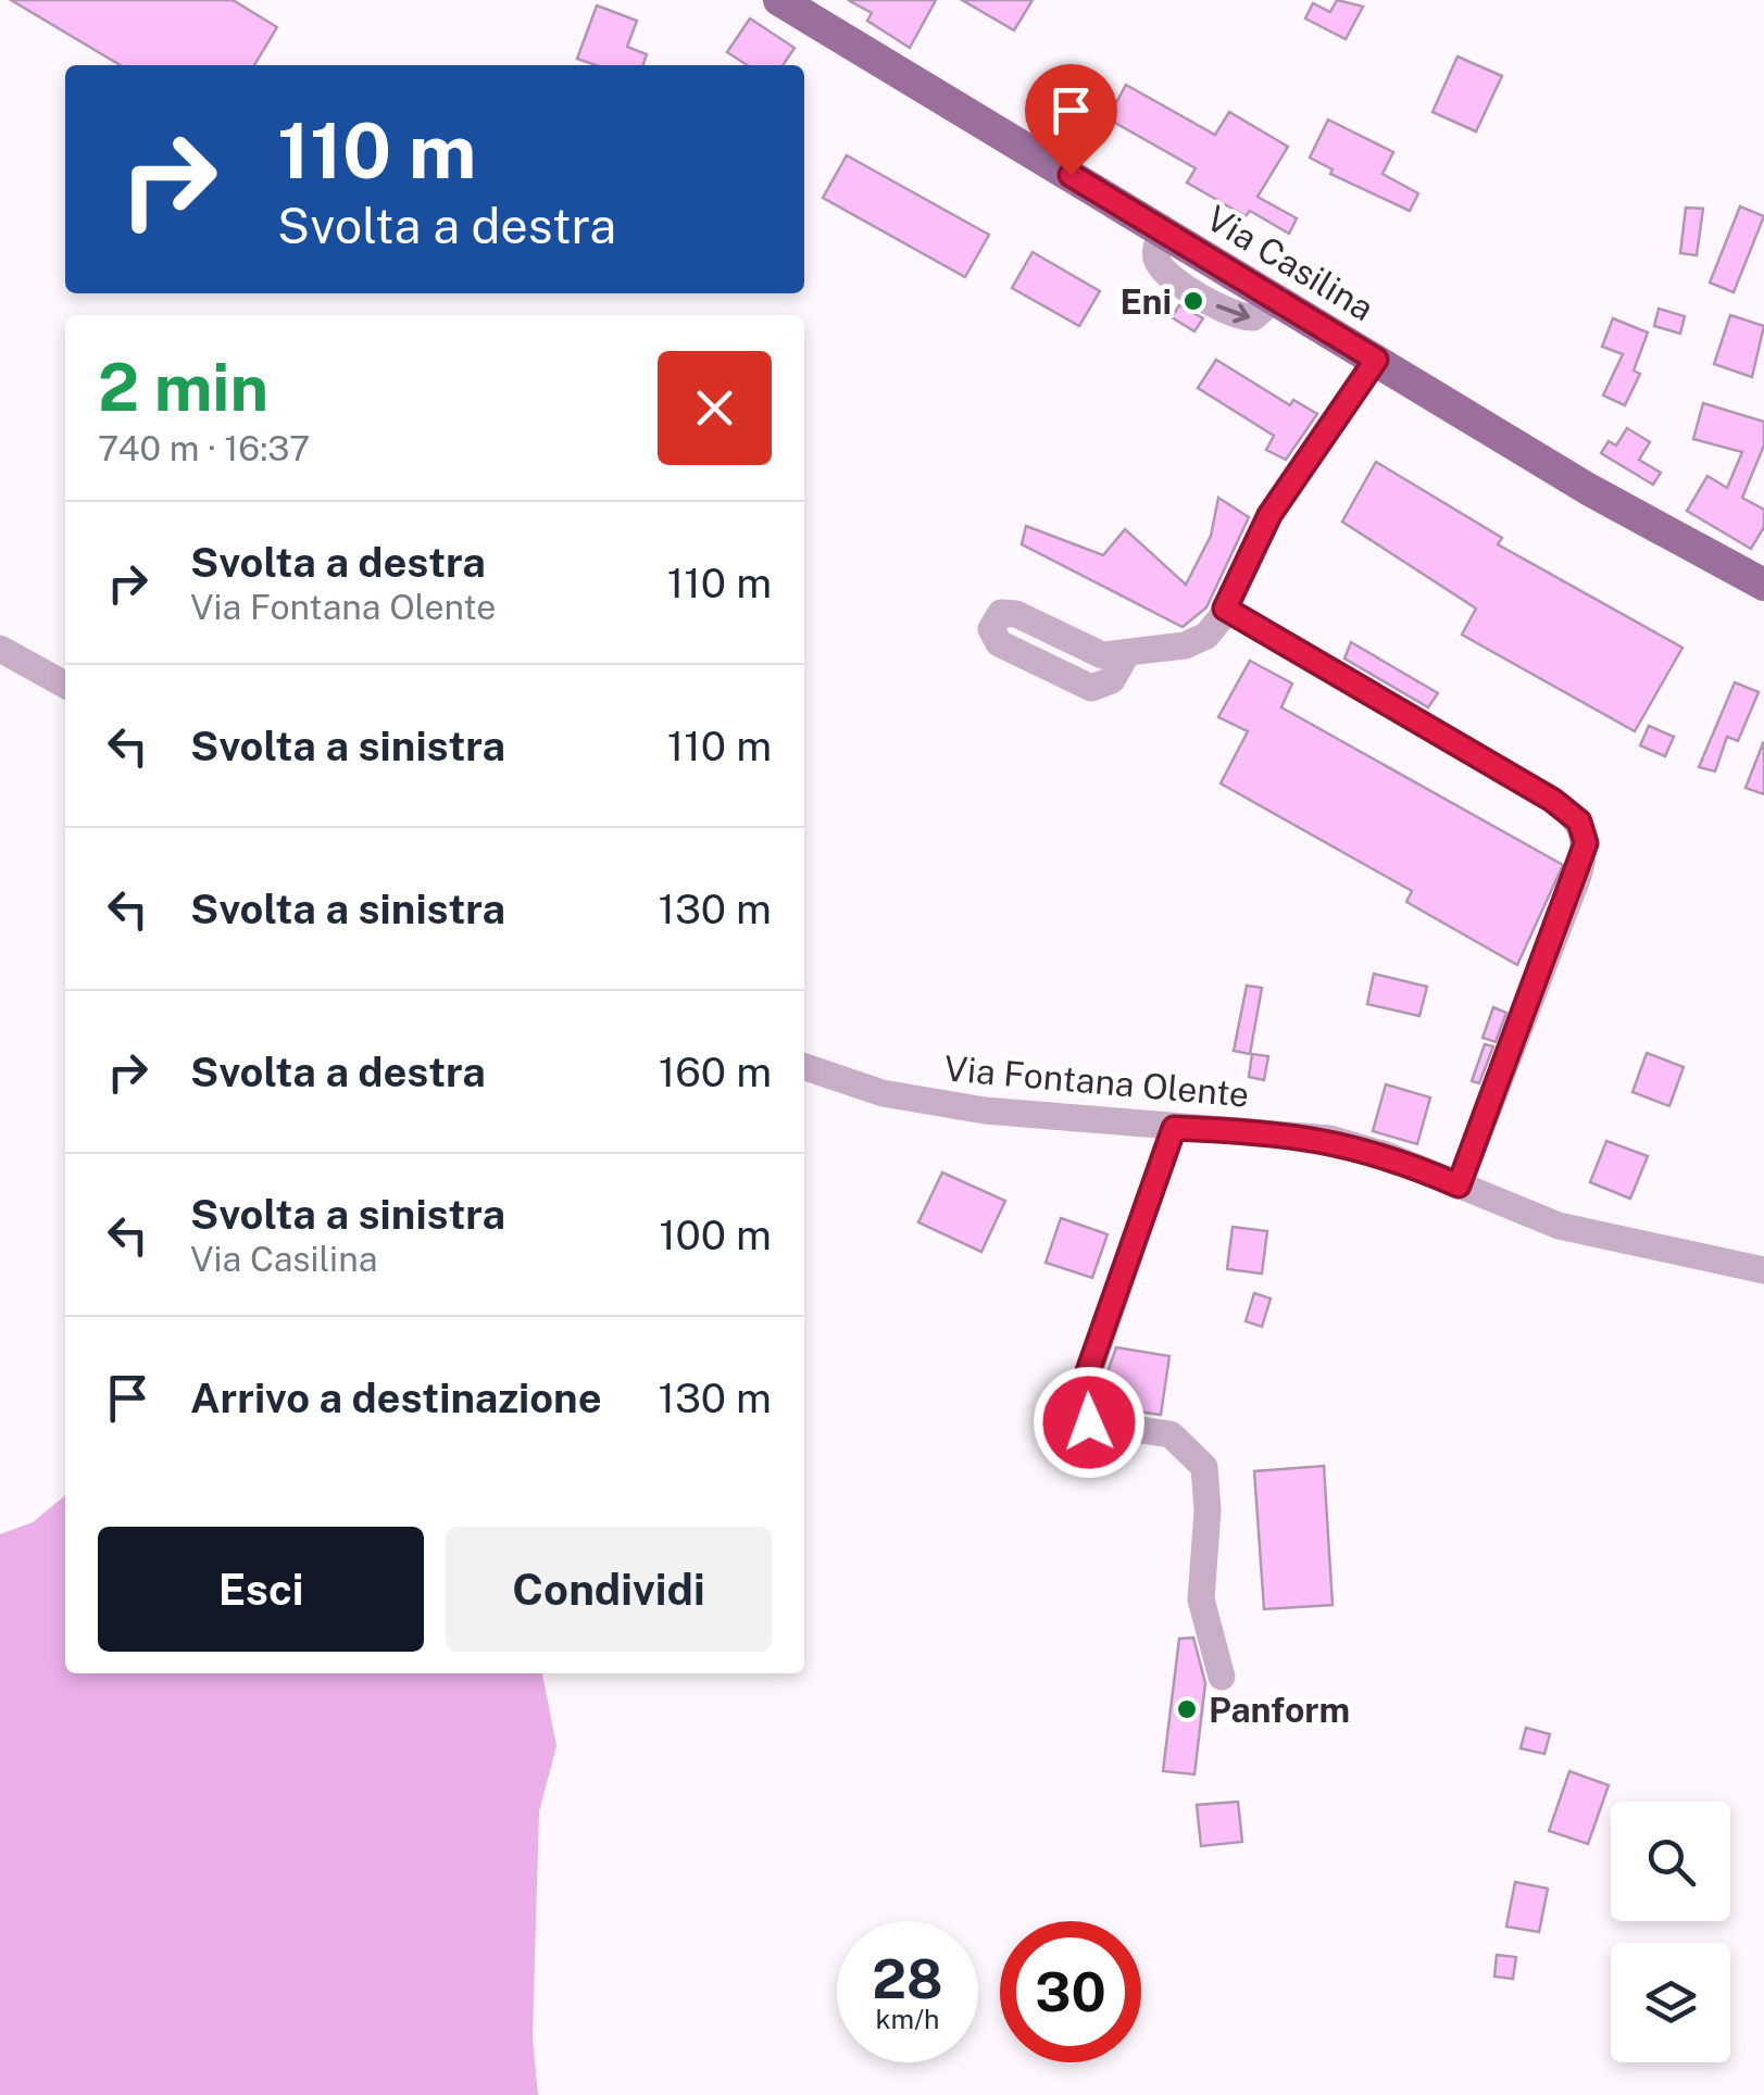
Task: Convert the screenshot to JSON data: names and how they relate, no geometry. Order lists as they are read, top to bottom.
{
  "streets": {
    "main road": ["Via Casilina"],
    "street": ["Via Fontana Olente"]
  },
  "places": ["Eni", "Panform"],
  "page": {
    "turn": ["110 m", "Svolta a destra"],
    "heading": ["2 min", "740 m · 16:37"],
    "list": [
      {
        "name": "Svolta a destra",
        "note": "Via Fontana Olente",
        "value": "110 m"
      },
      {
        "name": "Svolta a sinistra",
        "value": "110 m"
      },
      {
        "name": "Svolta a sinistra",
        "value": "130 m"
      },
      {
        "name": "Svolta a destra",
        "value": "160 m"
      },
      {
        "name": "Svolta a sinistra",
        "note": "Via Casilina",
        "value": "100 m"
      },
      {
        "name": "Arrivo a destinazione",
        "value": "130 m"
      }
    ],
    "buttons": ["Esci", "Condividi"],
    "speed": "28 km/h",
    "limit": "30"
  }
}
